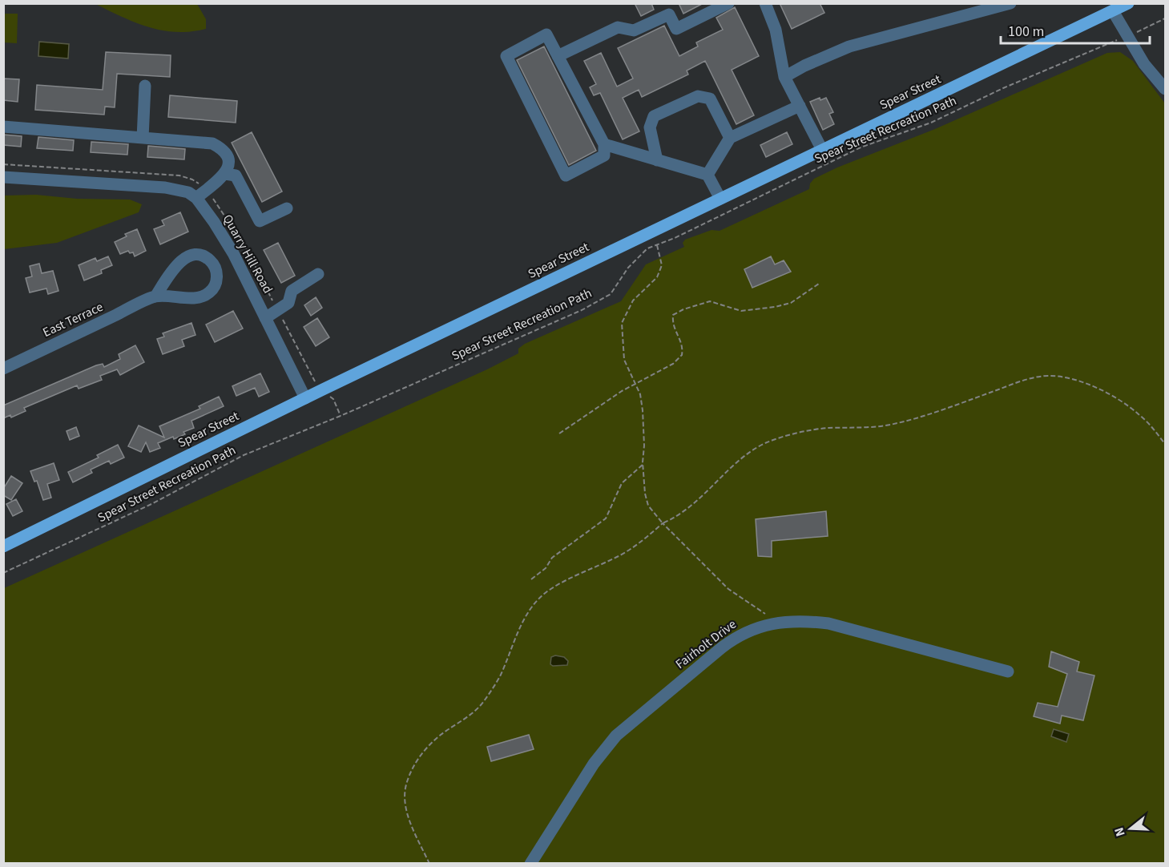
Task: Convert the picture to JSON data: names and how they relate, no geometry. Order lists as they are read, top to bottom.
{
  "streets": {
    "main road": ["Spear Street"],
    "street": ["Quarry Hill Road", "East Terrace", "Fairholt Drive"],
    "path": ["Spear Street Recreation Path"]
  },
  "crossings": [
    ["Spear Street", "Quarry Hill Road"]
  ],
  "scale_bar": "100 m",
  "north": "left"
}
